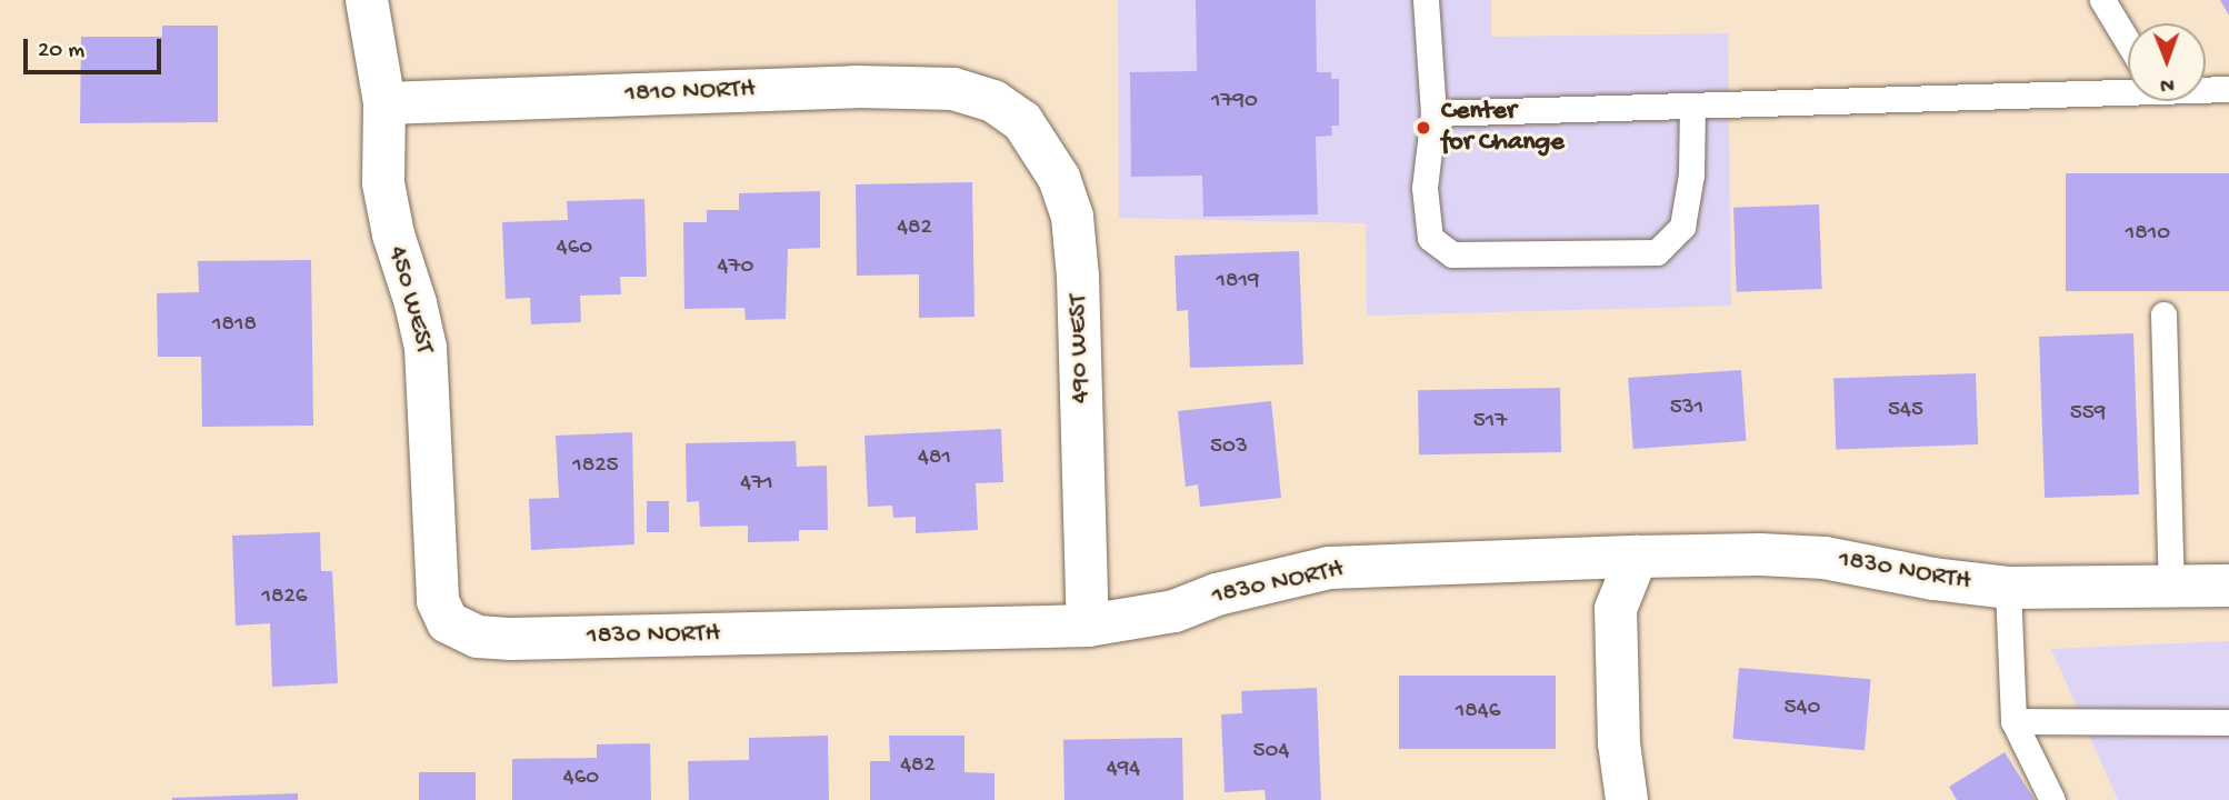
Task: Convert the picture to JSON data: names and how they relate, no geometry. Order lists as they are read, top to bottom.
{
  "streets": {
    "street": [
      "1810 NORTH",
      "450 WEST",
      "490 WEST",
      "1830 NORTH"
    ]
  },
  "crossings": [
    ["1810 NORTH", "450 WEST"],
    ["1810 NORTH", "490 WEST"],
    ["450 WEST", "1830 NORTH"],
    ["490 WEST", "1830 NORTH"]
  ],
  "places": ["Center for Change"],
  "house_numbers": [
    "1790",
    "482",
    "1810",
    "460",
    "470",
    "1819",
    "1818",
    "531",
    "545",
    "559",
    "517",
    "503",
    "481",
    "1825",
    "471",
    "1826",
    "540",
    "1846",
    "504",
    "482",
    "494",
    "460"
  ],
  "scale_bar": "20 m",
  "north": "bottom"
}
